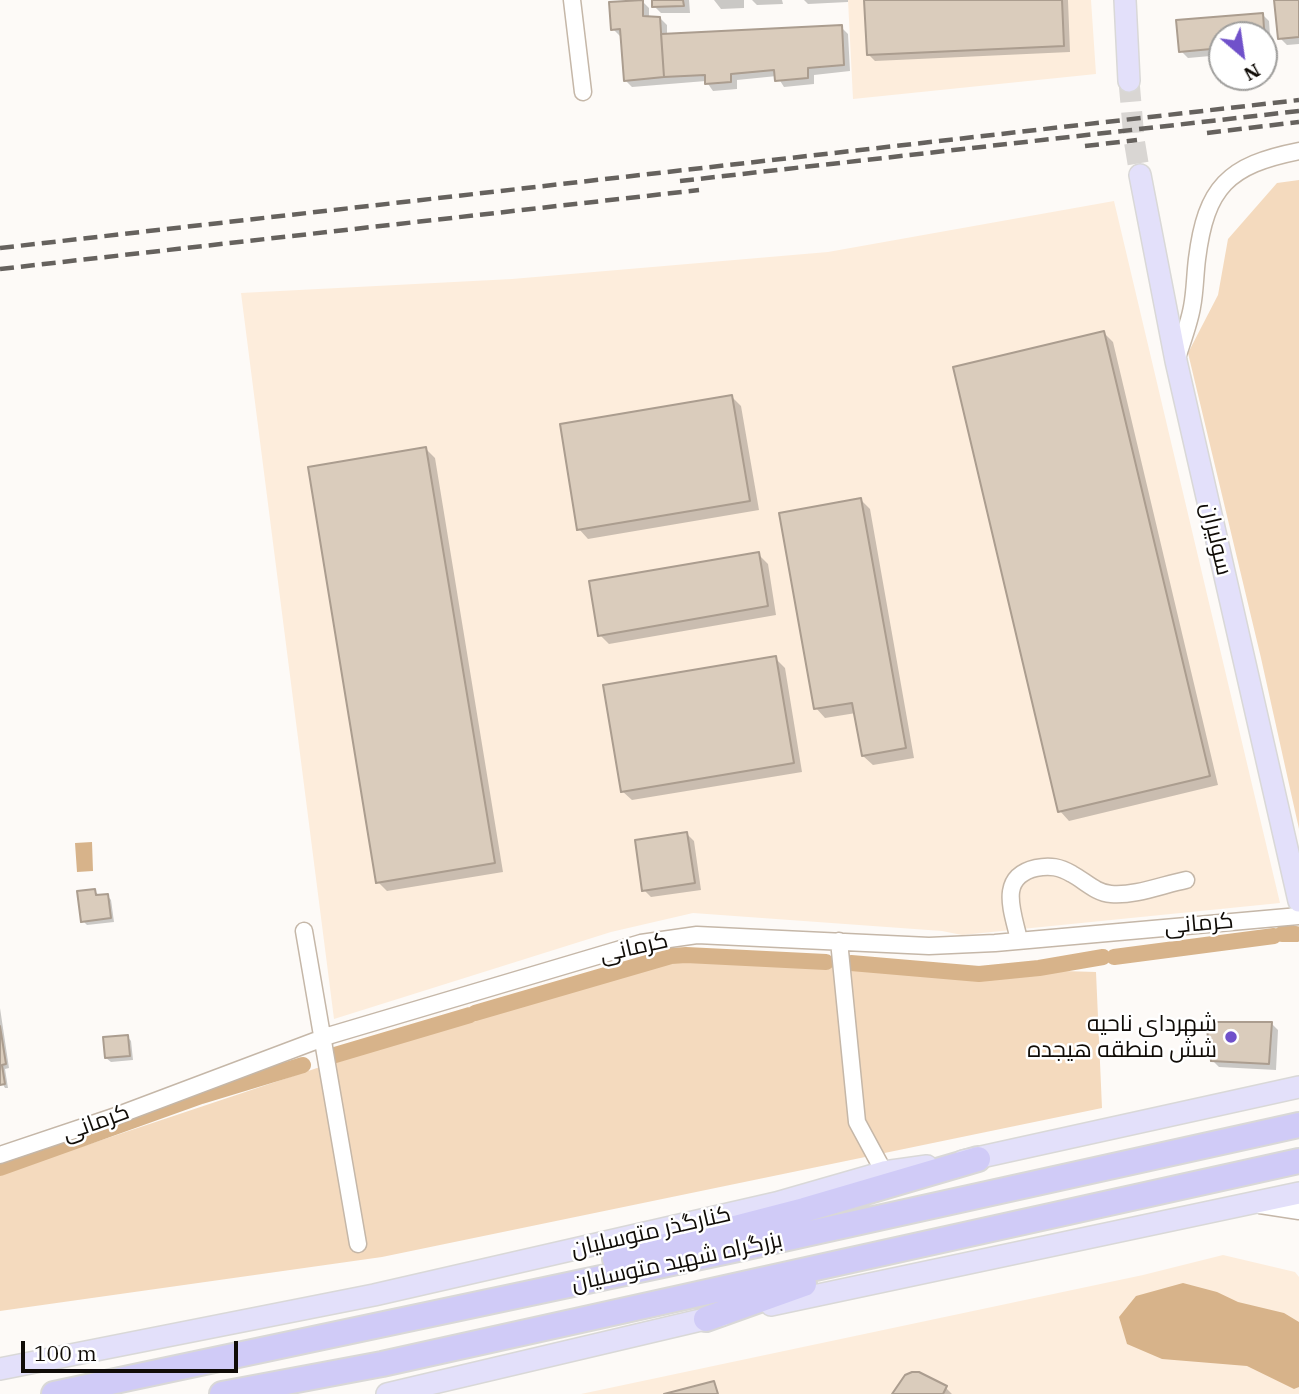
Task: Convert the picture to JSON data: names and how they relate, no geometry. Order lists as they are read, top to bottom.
{
  "streets": {
    "highway": ["بزرگراه شهید متوسلیان"],
    "main road": ["سولیران", "کنارگذر متوسلیان"],
    "street": ["کرمانی"]
  },
  "places": ["شهردای ناحیه شش منطقه هیجده"],
  "scale_bar": "100 m",
  "north": "bottom right"
}
